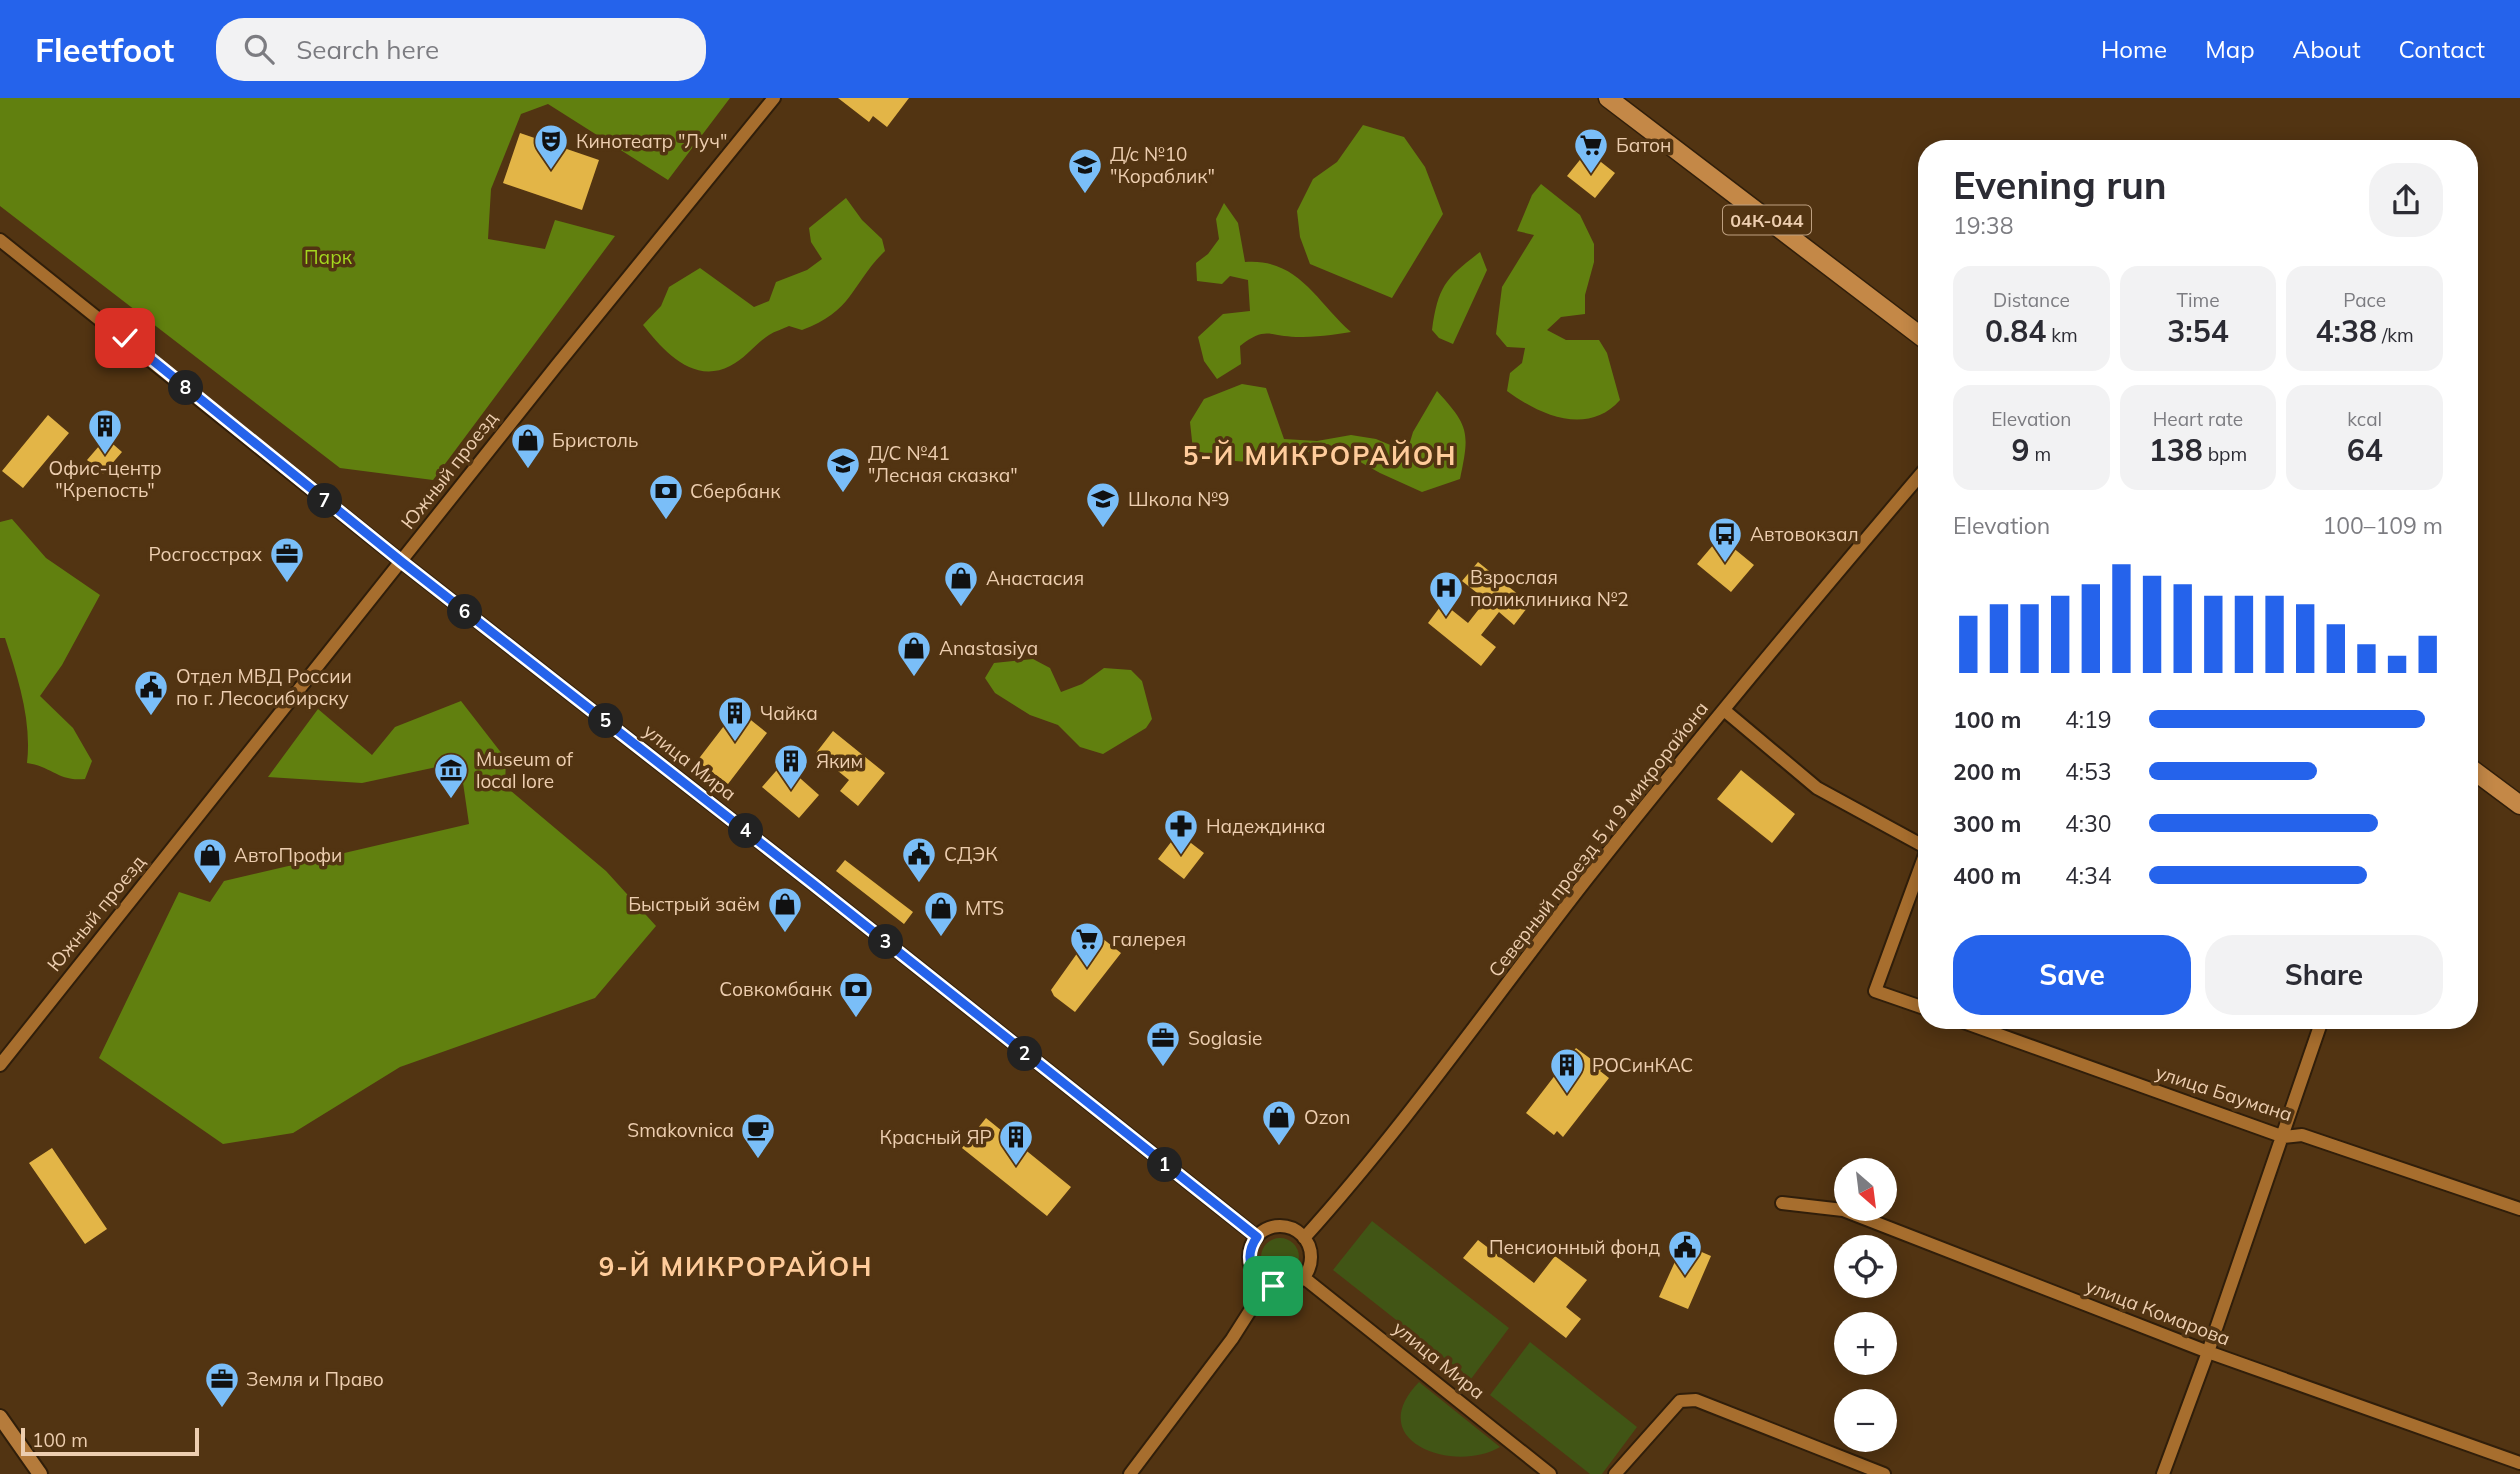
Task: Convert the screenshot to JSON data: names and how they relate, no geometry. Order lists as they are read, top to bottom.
{
  "streets": {
    "main road": ["04К-044"],
    "street": [
      "Южный проезд",
      "улица Мира",
      "Северный проезд 5 и 9 микрорайона",
      "улица Баумана",
      "улица Комарова"
    ]
  },
  "crossings": [
    ["Южный проезд", "улица Мира"],
    ["улица Мира", "Северный проезд 5 и 9 микрорайона"]
  ],
  "districts": ["5-Й МИКРОРАЙОН", "9-Й МИКРОРАЙОН"],
  "parks": ["Парк"],
  "places": {
    "theatre": ["Кинотеатр \"Луч\""],
    "supermarket": ["Батон", "галерея"],
    "school or university": ["Д/с №10 \"Кораблик\"", "Д/С №41 \"Лесная сказка\"", "Школа №9"],
    "building": [
      "Офис-центр \"Крепость\"",
      "Чайка",
      "Яким",
      "РОСинКАС",
      "Красный ЯР"
    ],
    "shop": [
      "Бристоль",
      "Анастасия",
      "Anastasiya",
      "АвтоПрофи",
      "Быстрый заём",
      "MTS",
      "Ozon"
    ],
    "bank": ["Сбербанк", "Совкомбанк"],
    "bus stop": ["Автовокзал"],
    "office": ["Росгосстрах", "Soglasie", "Земля и Право"],
    "hospital": ["Взрослая поликлиника №2"],
    "public building": ["Отдел МВД России по г. Лесосибирску", "СДЭК", "Пенсионный фонд"],
    "museum": ["Museum of local lore"],
    "pharmacy": ["Надеждинка"],
    "cafe": ["Smakovnica"]
  },
  "scale_bar": "100 m",
  "north": "bottom right",
  "page": {
    "header": "Fleetfoot",
    "search": "Search here",
    "nav": [
      "Home",
      "Map",
      "About",
      "Contact"
    ],
    "heading": ["Evening run", "19:38"],
    "stats": [
      ["Distance", "0.84 km"],
      ["Time", "3:54"],
      ["Pace", "4:38 /km"],
      ["Elevation", "9 m"],
      ["Heart rate", "138 bpm"],
      ["kcal", "64"]
    ],
    "pins": [
      "8",
      "7",
      "6",
      "5",
      "4",
      "3",
      "2",
      "1"
    ],
    "chart": ["Elevation", "100–109 m"],
    "list": [
      {
        "name": "100 m",
        "note": "4:19"
      },
      {
        "name": "200 m",
        "note": "4:53"
      },
      {
        "name": "300 m",
        "note": "4:30"
      },
      {
        "name": "400 m",
        "note": "4:34"
      }
    ],
    "buttons": ["Save", "Share"],
    "map_buttons": ["+", "−"],
    "scale": "100 m"
  }
}
